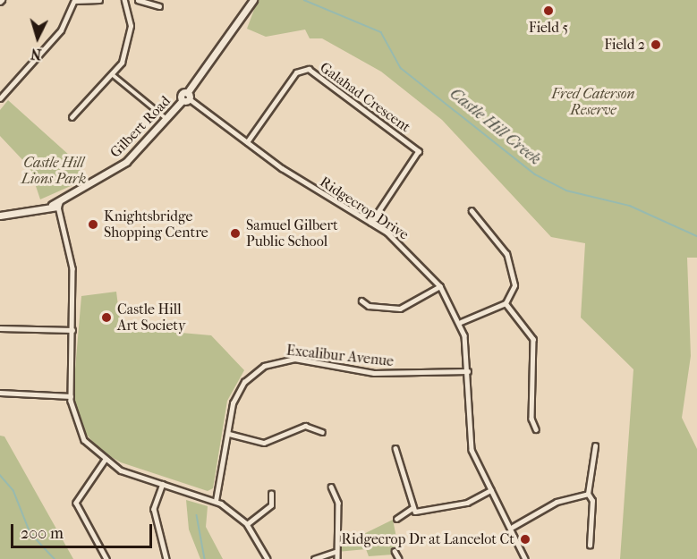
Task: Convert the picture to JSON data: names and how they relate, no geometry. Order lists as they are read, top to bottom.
{
  "streets": {
    "main road": ["Gilbert Road"],
    "street": ["Galahad Crescent", "Ridgecrop Drive", "Excalibur Avenue"]
  },
  "crossings": [
    ["Galahad Crescent", "Ridgecrop Drive"],
    ["Gilbert Road", "Ridgecrop Drive"],
    ["Ridgecrop Drive", "Excalibur Avenue"]
  ],
  "water": ["Castle Hill Creek"],
  "parks": ["Fred Caterson Reserve", "Castle Hill Lions Park"],
  "places": [
    "Field 5",
    "Field 2",
    "Knightsbridge Shopping Centre",
    "Samuel Gilbert Public School",
    "Castle Hill Art Society",
    "Ridgecrop Dr at Lancelot Ct"
  ],
  "scale_bar": "200 m",
  "north": "bottom"
}
